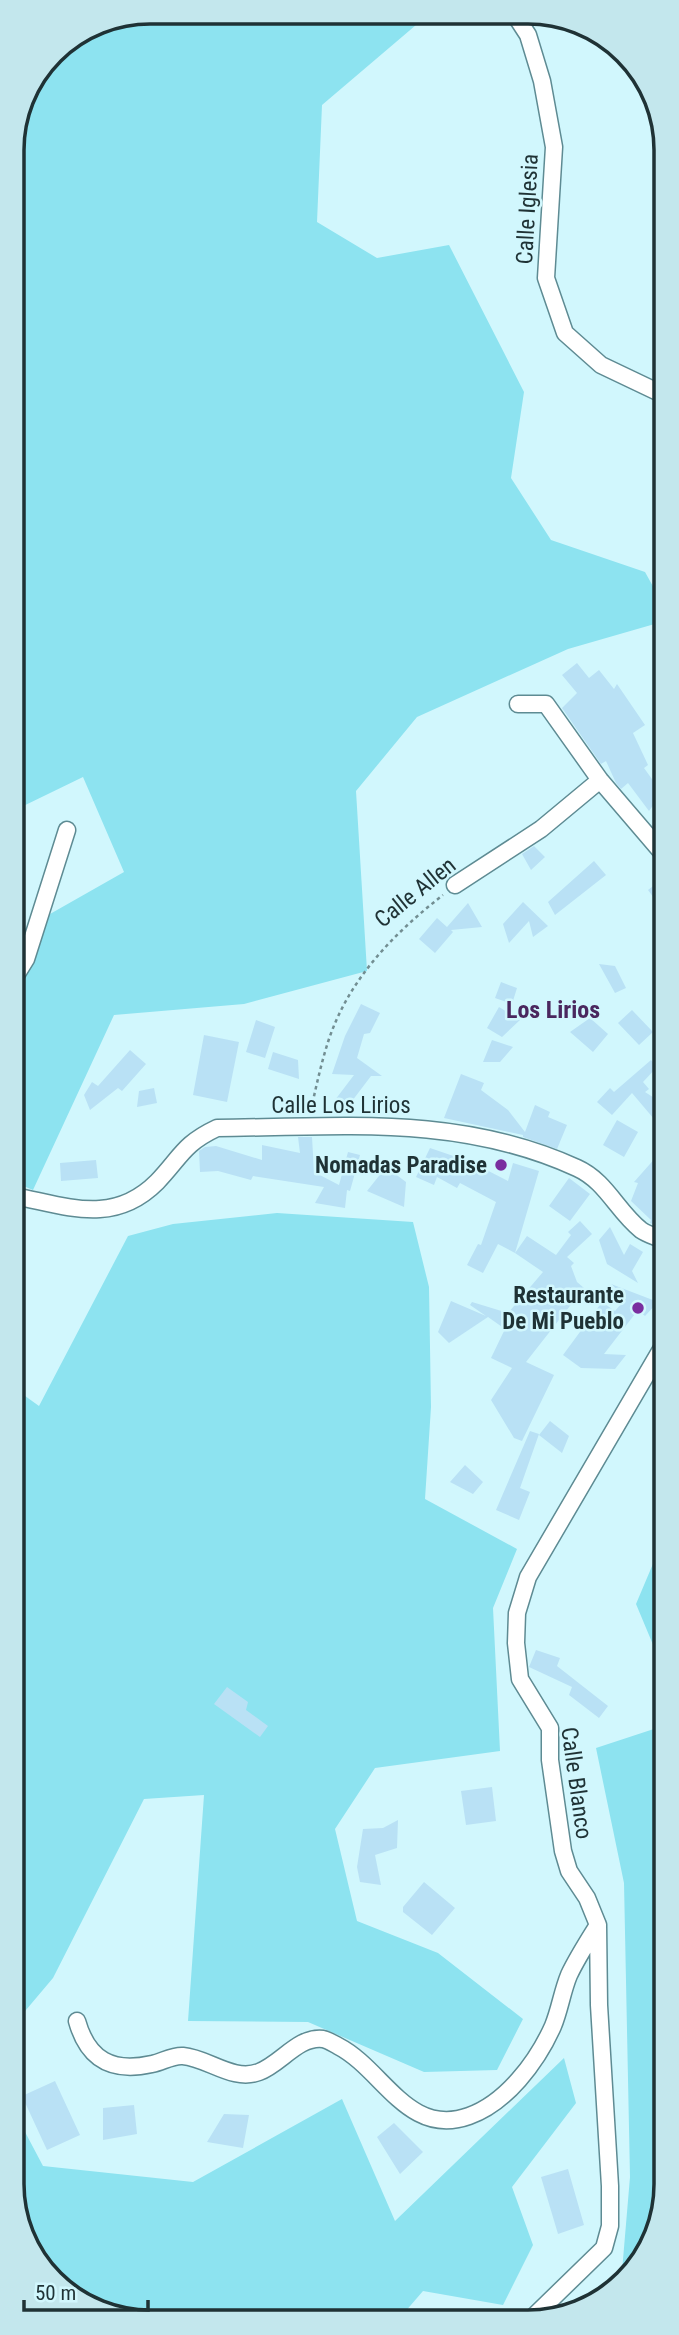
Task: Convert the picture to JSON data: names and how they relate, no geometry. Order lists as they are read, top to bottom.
{
  "streets": {
    "street": [
      "Calle Iglesia",
      "Calle Allen",
      "Calle Los Lirios",
      "Calle Blanco"
    ]
  },
  "crossings": [
    ["Calle Allen", "Calle Los Lirios"]
  ],
  "districts": ["Los Lirios"],
  "places": ["Nomadas Paradise", "Restaurante De Mi Pueblo"],
  "scale_bar": "50 m"
}
